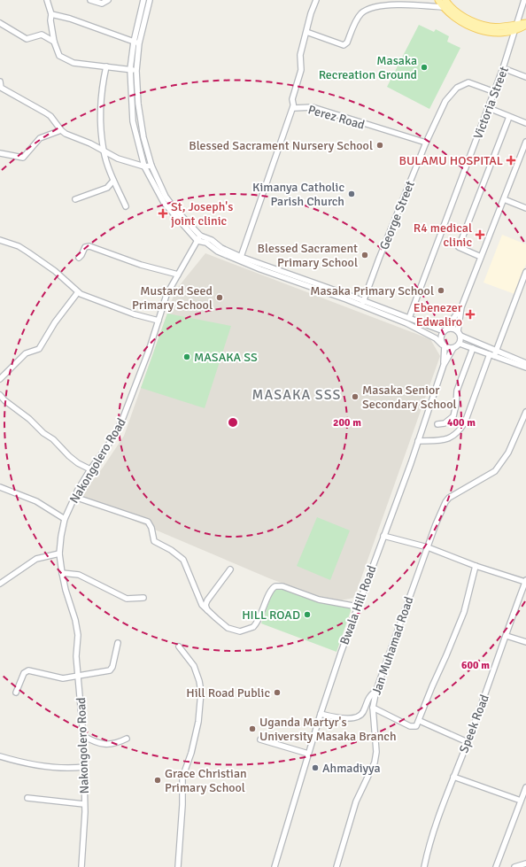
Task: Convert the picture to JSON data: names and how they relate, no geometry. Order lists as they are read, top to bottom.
{
  "streets": {
    "street": [
      "Victoria Street",
      "Perez Road",
      "George Street",
      "Nakongolero Road",
      "Bwala Hill Road",
      "Jan Muhamad Road",
      "Speek Road"
    ]
  },
  "crossings": [
    ["Victoria Street", "George Street"],
    ["Perez Road", "George Street"]
  ],
  "districts": ["MASAKA SSS"],
  "places": {
    "other": [
      "Masaka Recreation Ground",
      "Blessed Sacrament Nursery School",
      "Kimanya Catholic Parish Church",
      "Blessed Sacrament Primary School",
      "Masaka Primary School",
      "Mustard Seed Primary School",
      "MASAKA SS",
      "Masaka Senior Secondary School",
      "HILL ROAD",
      "Hill Road Public",
      "Uganda Martyr's University Masaka Branch",
      "Ahmadiyya",
      "Grace Christian Primary School"
    ],
    "health": [
      "BULAMU HOSPITAL",
      "St, Joseph's joint clinic",
      "R4 medical clinic",
      "Ebenezer Edwaliro"
    ]
  },
  "rings": ["200 m", "400 m", "600 m"]
}
